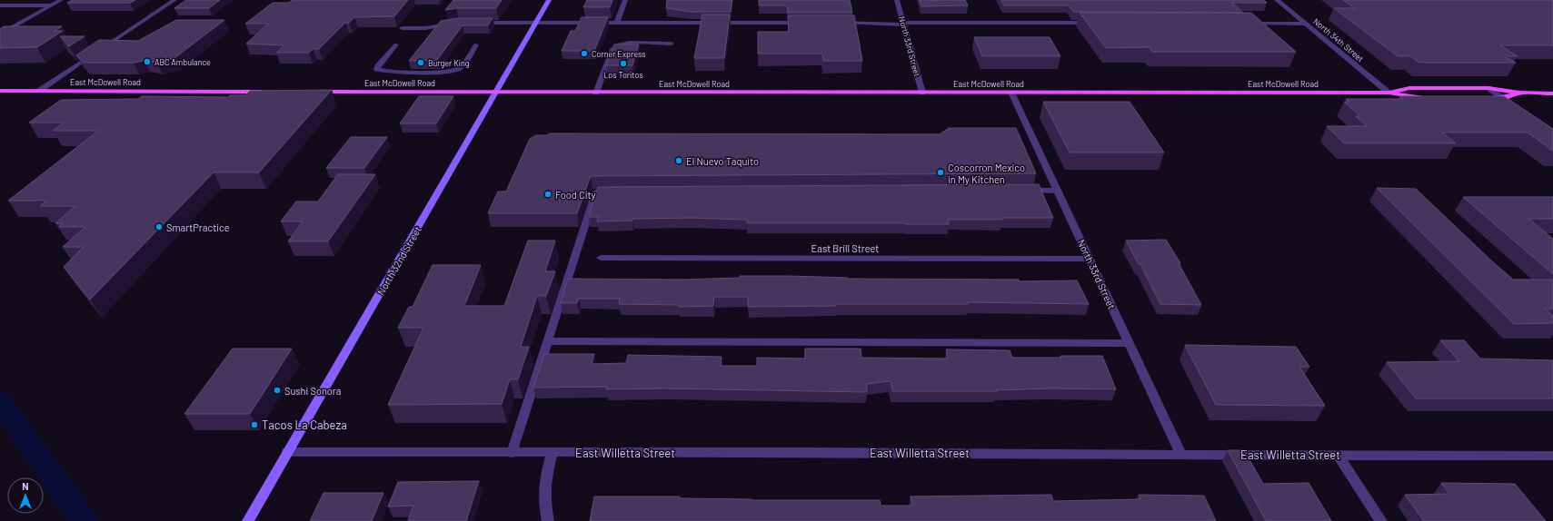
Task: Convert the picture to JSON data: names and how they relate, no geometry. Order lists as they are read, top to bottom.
{
  "streets": {
    "main road": ["East McDowell Road", "North 32nd Street"],
    "street": [
      "North 34th Street",
      "North 33rd Street",
      "East Brill Street",
      "East Willetta Street"
    ]
  },
  "crossings": [
    ["North 34th Street", "East McDowell Road"],
    ["North 33rd Street", "East McDowell Road"],
    ["North 33rd Street", "East Brill Street"],
    ["North 33rd Street", "East Willetta Street"],
    ["East McDowell Road", "North 32nd Street"],
    ["North 32nd Street", "East Willetta Street"]
  ],
  "places": [
    "Corner Express",
    "ABC Ambulance",
    "Burger King",
    "Los Toritos",
    "El Nuevo Taquito",
    "Coscorron Mexico in My Kitchen",
    "Food City",
    "SmartPractice",
    "Sushi Sonora",
    "Tacos La Cabeza"
  ],
  "north": "top"
}
